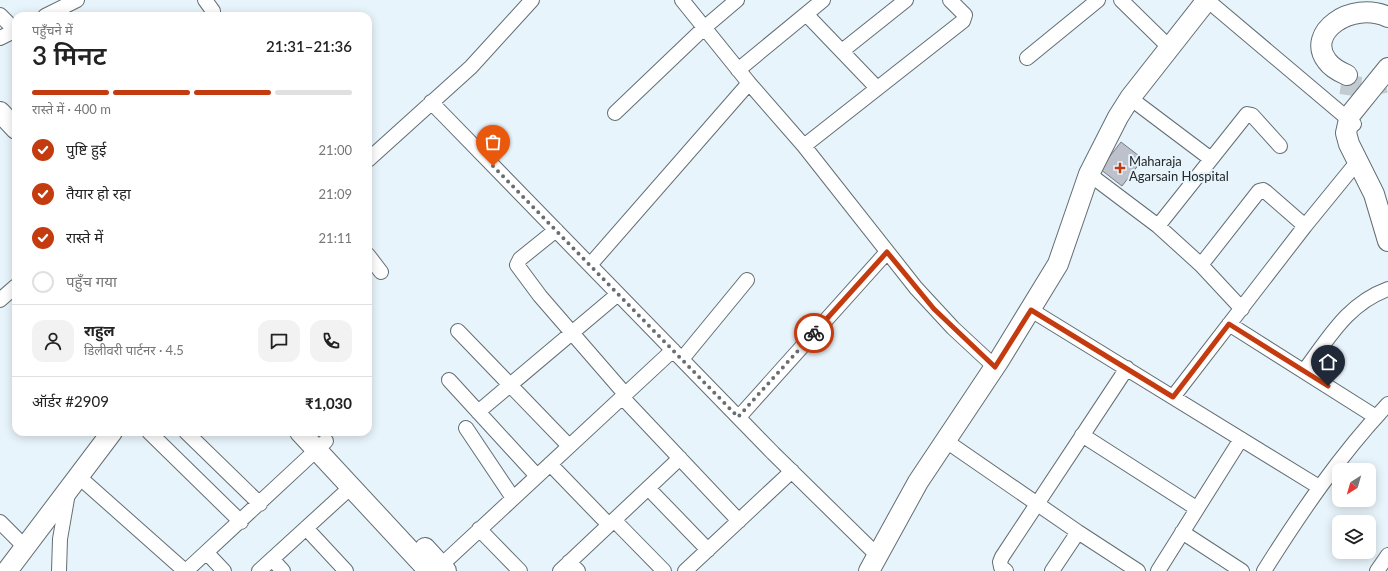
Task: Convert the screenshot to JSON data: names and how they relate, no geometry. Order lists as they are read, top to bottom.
{
  "places": {
    "health": ["Maharaja Agarsain Hospital"]
  },
  "north": "bottom left",
  "page": {
    "heading": ["3 मिनट", "पहुँचने में", "21:31–21:36"],
    "panel": [
      "राहुल",
      "डिलीवरी पार्टनर · 4.5",
      "ऑर्डर #2909",
      "₹1,030"
    ],
    "bar": "रास्ते में · 400 m",
    "list": [
      ["पुष्टि हुई", "21:00"],
      ["तैयार हो रहा", "21:09"],
      ["रास्ते में", "21:11"],
      "पहुँच गया"
    ]
  }
}
